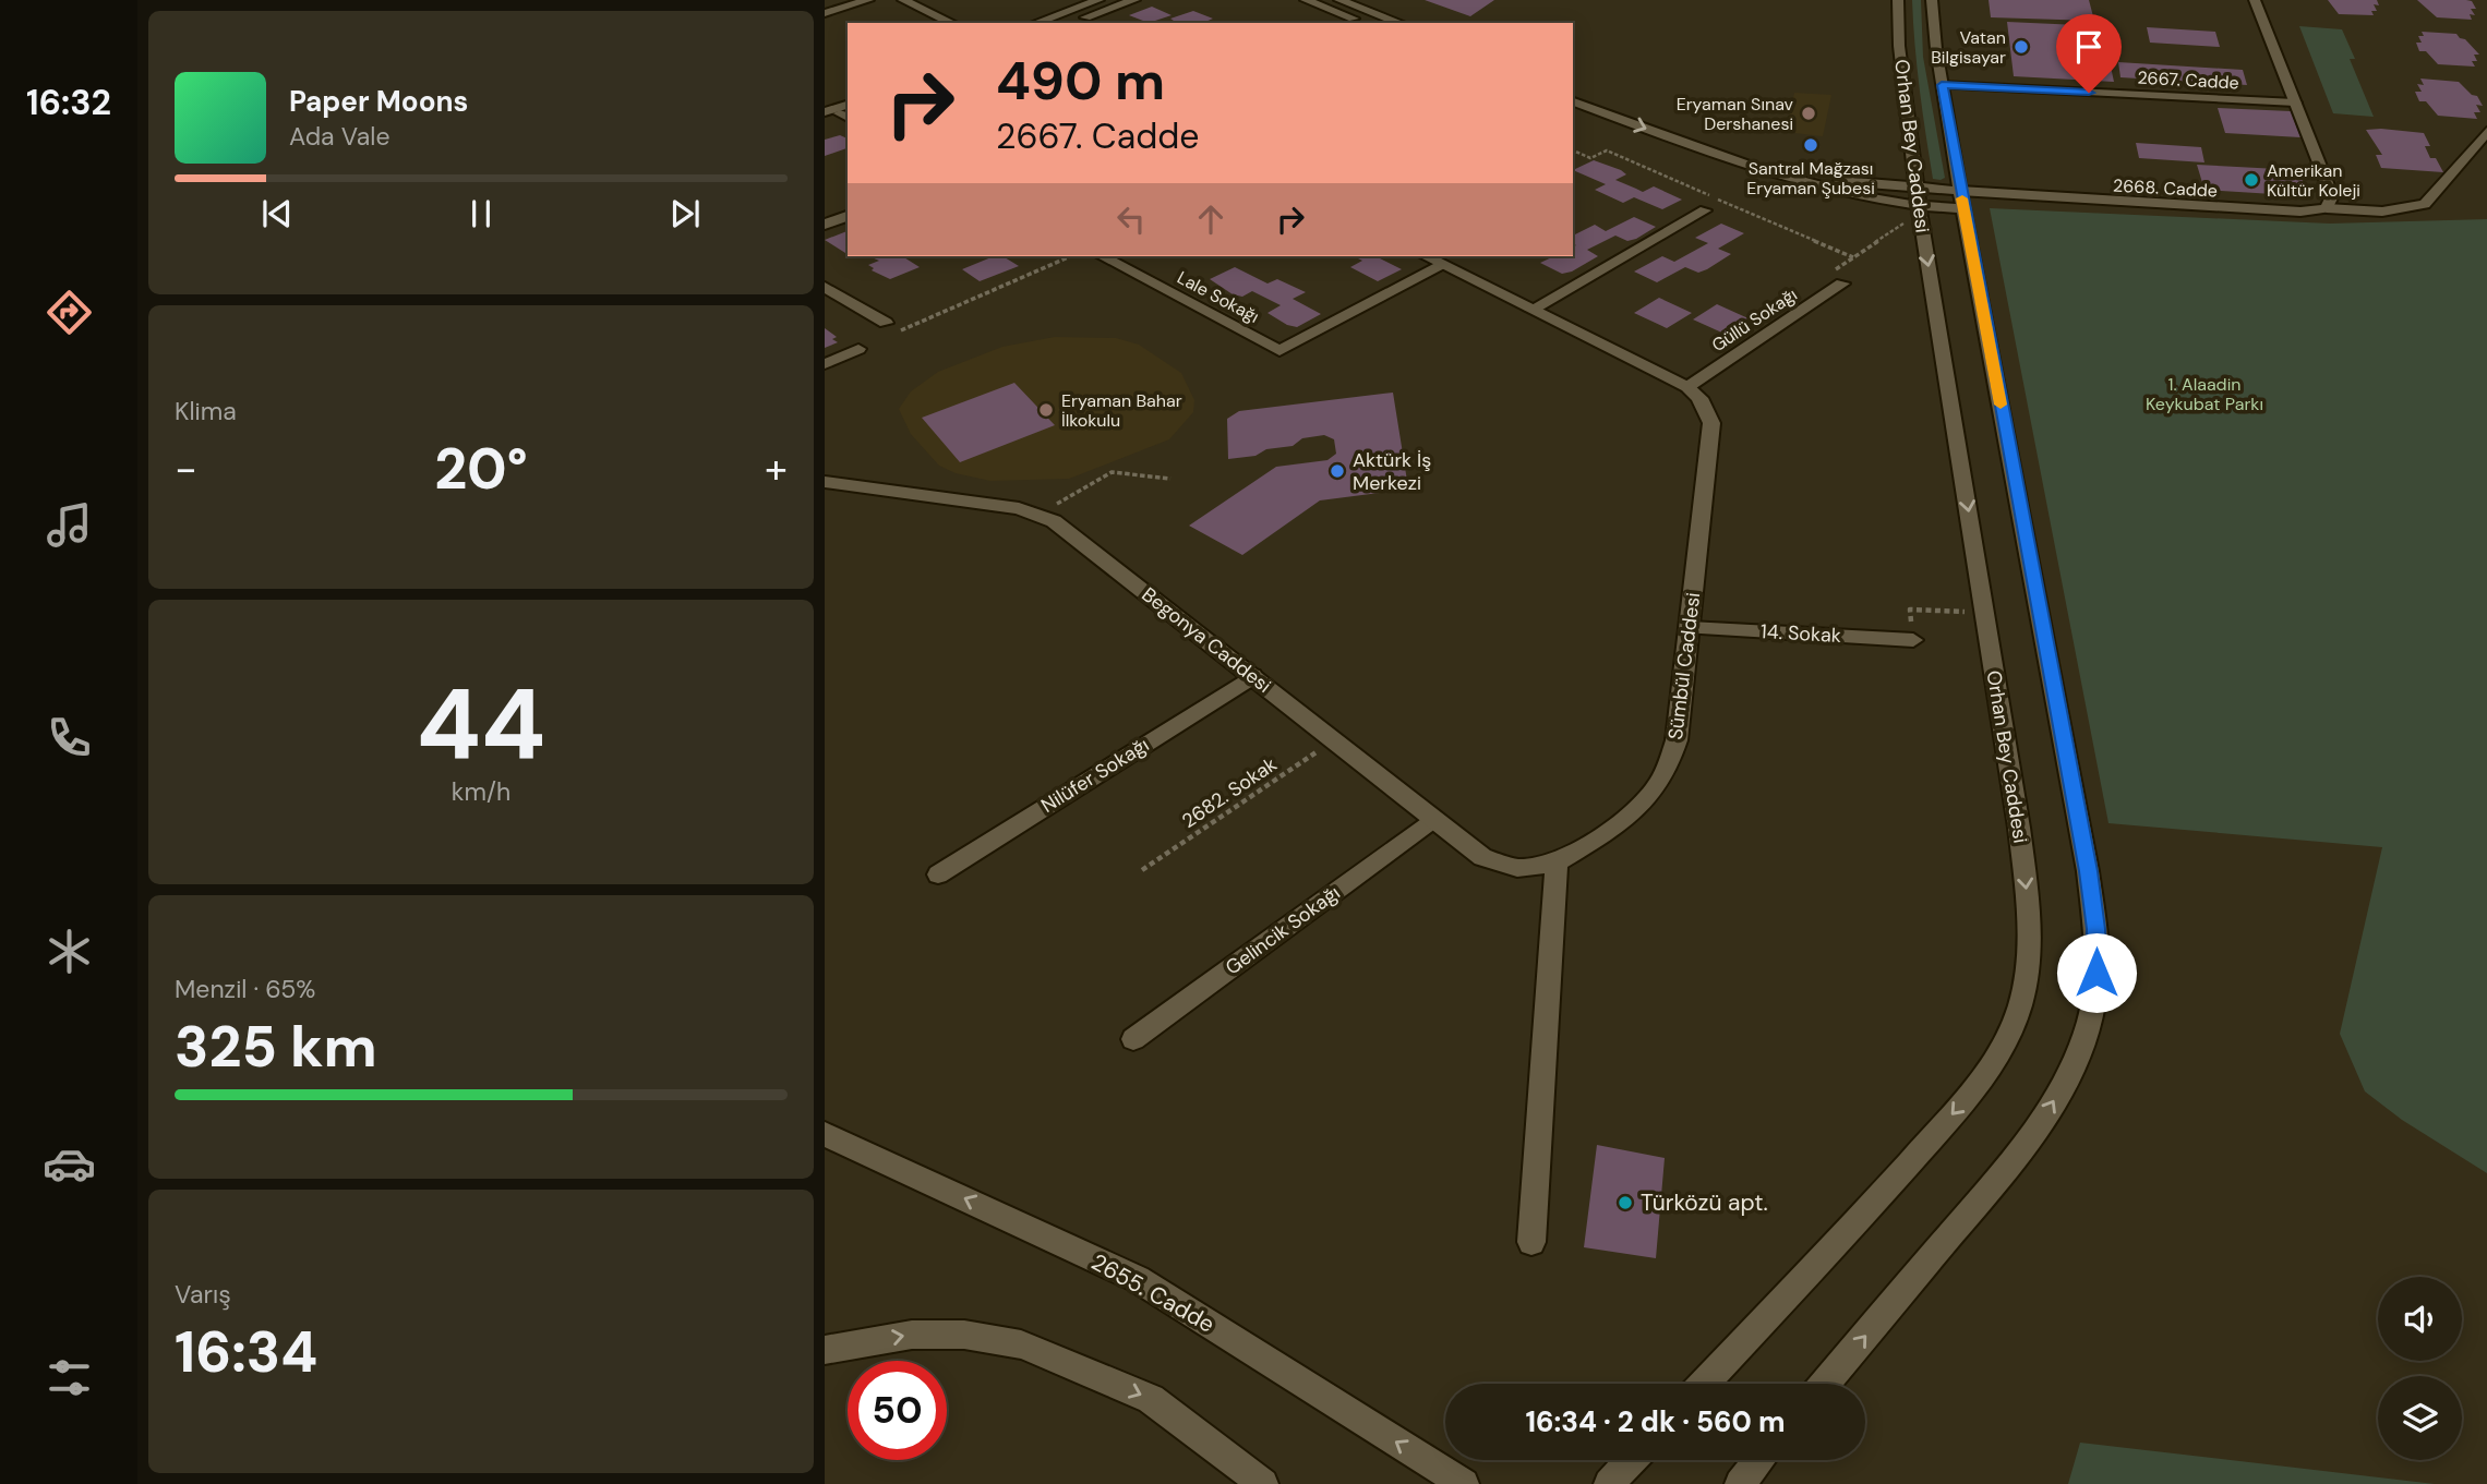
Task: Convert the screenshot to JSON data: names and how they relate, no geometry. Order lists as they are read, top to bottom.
{
  "streets": {
    "street": [
      "2667. Cadde",
      "Orhan Bey Caddesi",
      "2668. Cadde",
      "Lale Sokağı",
      "Güllü Sokağı",
      "14. Sokak",
      "Begonya Caddesi",
      "Sümbül Caddesi",
      "Nilüfer Sokağı",
      "Gelincik Sokağı",
      "2655. Cadde"
    ],
    "path": ["2682. Sokak"]
  },
  "crossings": [
    ["2667. Cadde", "Orhan Bey Caddesi"],
    ["Orhan Bey Caddesi", "2668. Cadde"],
    ["Lale Sokağı", "Sümbül Caddesi"],
    ["Güllü Sokağı", "Sümbül Caddesi"],
    ["14. Sokak", "Sümbül Caddesi"],
    ["Begonya Caddesi", "Sümbül Caddesi"],
    ["Begonya Caddesi", "Nilüfer Sokağı"],
    ["Begonya Caddesi", "2682. Sokak"],
    ["Begonya Caddesi", "Gelincik Sokağı"]
  ],
  "parks": ["1. Alaadin Keykubat Parkı"],
  "places": [
    "Vatan Bilgisayar",
    "Eryaman Sınav Dershanesi",
    "Santral Mağzası Eryaman Şubesi",
    "Amerikan Kültür Koleji",
    "Eryaman Bahar İlkokulu",
    "Aktürk İş Merkezi",
    "Türközü apt."
  ],
  "page": {
    "tabs": "16:32",
    "turn": ["490 m", "2667. Cadde"],
    "song": ["Paper Moons", "Ada Vale"],
    "tile": [
      "Klima",
      ["44", "km/h"],
      ["Menzil · 65%", "325 km"],
      ["Varış", "16:34"]
    ],
    "heat": ["−", "20°", "+"],
    "limit": "50",
    "trip": "16:34 · 2 dk · 560 m"
  }
}
